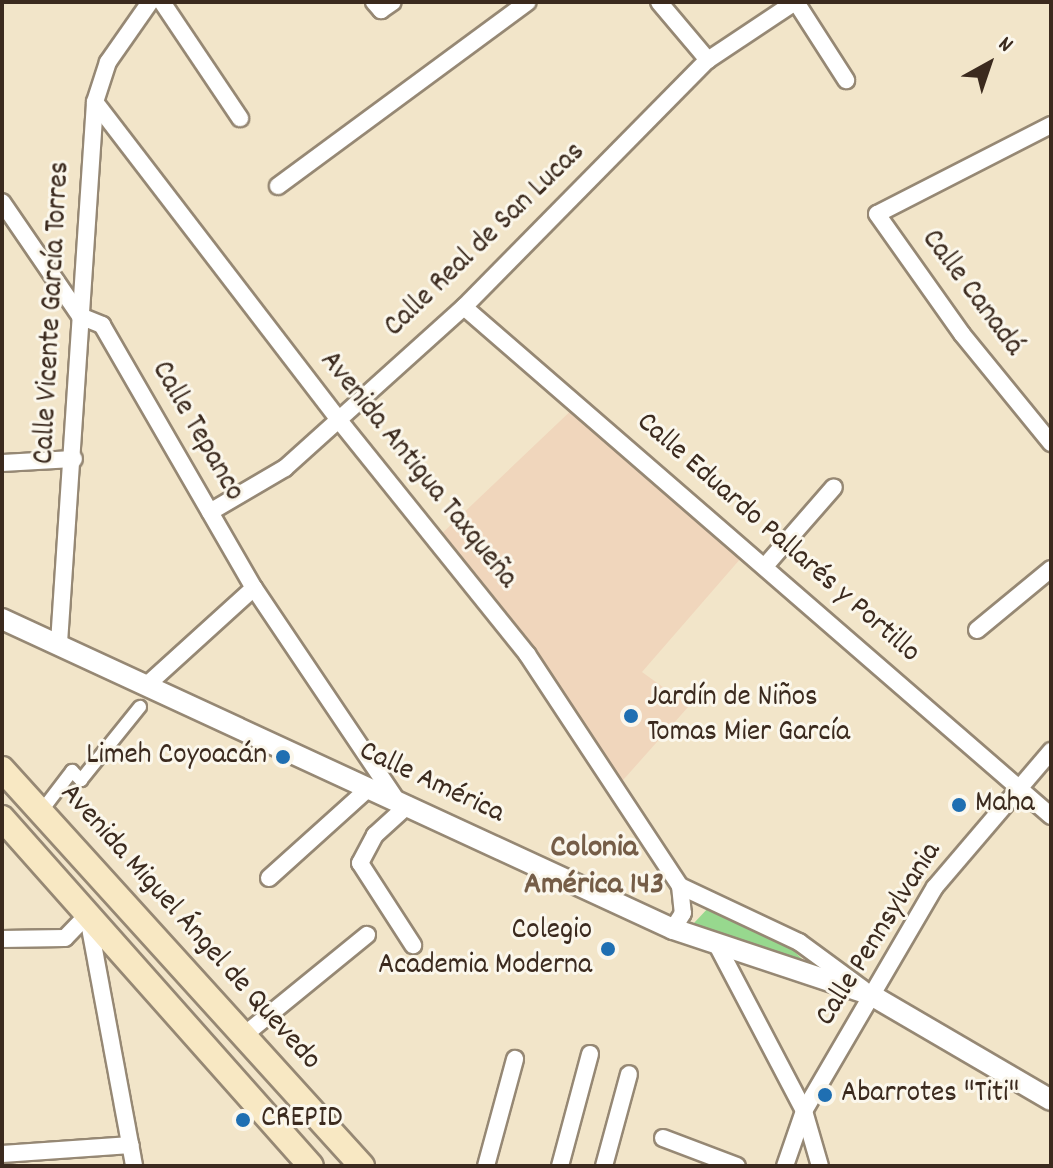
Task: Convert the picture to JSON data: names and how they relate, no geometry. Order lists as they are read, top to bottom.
{
  "streets": {
    "main road": ["Avenida Miguel Ángel de Quevedo"],
    "street": [
      "Calle Real de San Lucas",
      "Calle Canadá",
      "Calle Vicente García Torres",
      "Calle Tepanco",
      "Avenida Antigua Taxqueña",
      "Calle Eduardo Pallarés y Portillo",
      "Calle América",
      "Calle Pennsylvania"
    ]
  },
  "crossings": [
    ["Calle Real de San Lucas", "Calle Tepanco"],
    ["Calle Real de San Lucas", "Avenida Antigua Taxqueña"],
    ["Calle Real de San Lucas", "Calle Eduardo Pallarés y Portillo"],
    ["Calle Vicente García Torres", "Calle Tepanco"],
    ["Calle Vicente García Torres", "Avenida Antigua Taxqueña"],
    ["Calle Vicente García Torres", "Calle América"],
    ["Calle Tepanco", "Calle América"],
    ["Calle Eduardo Pallarés y Portillo", "Calle Pennsylvania"],
    ["Calle América", "Calle Pennsylvania"]
  ],
  "districts": ["Colonia América 143"],
  "places": [
    "Jardín de Niños Tomas Mier García",
    "Limeh Coyoacán",
    "Maha",
    "Colegio Academia Moderna",
    "Abarrotes \"Titi\"",
    "CREPID"
  ],
  "north": "top right"
}
